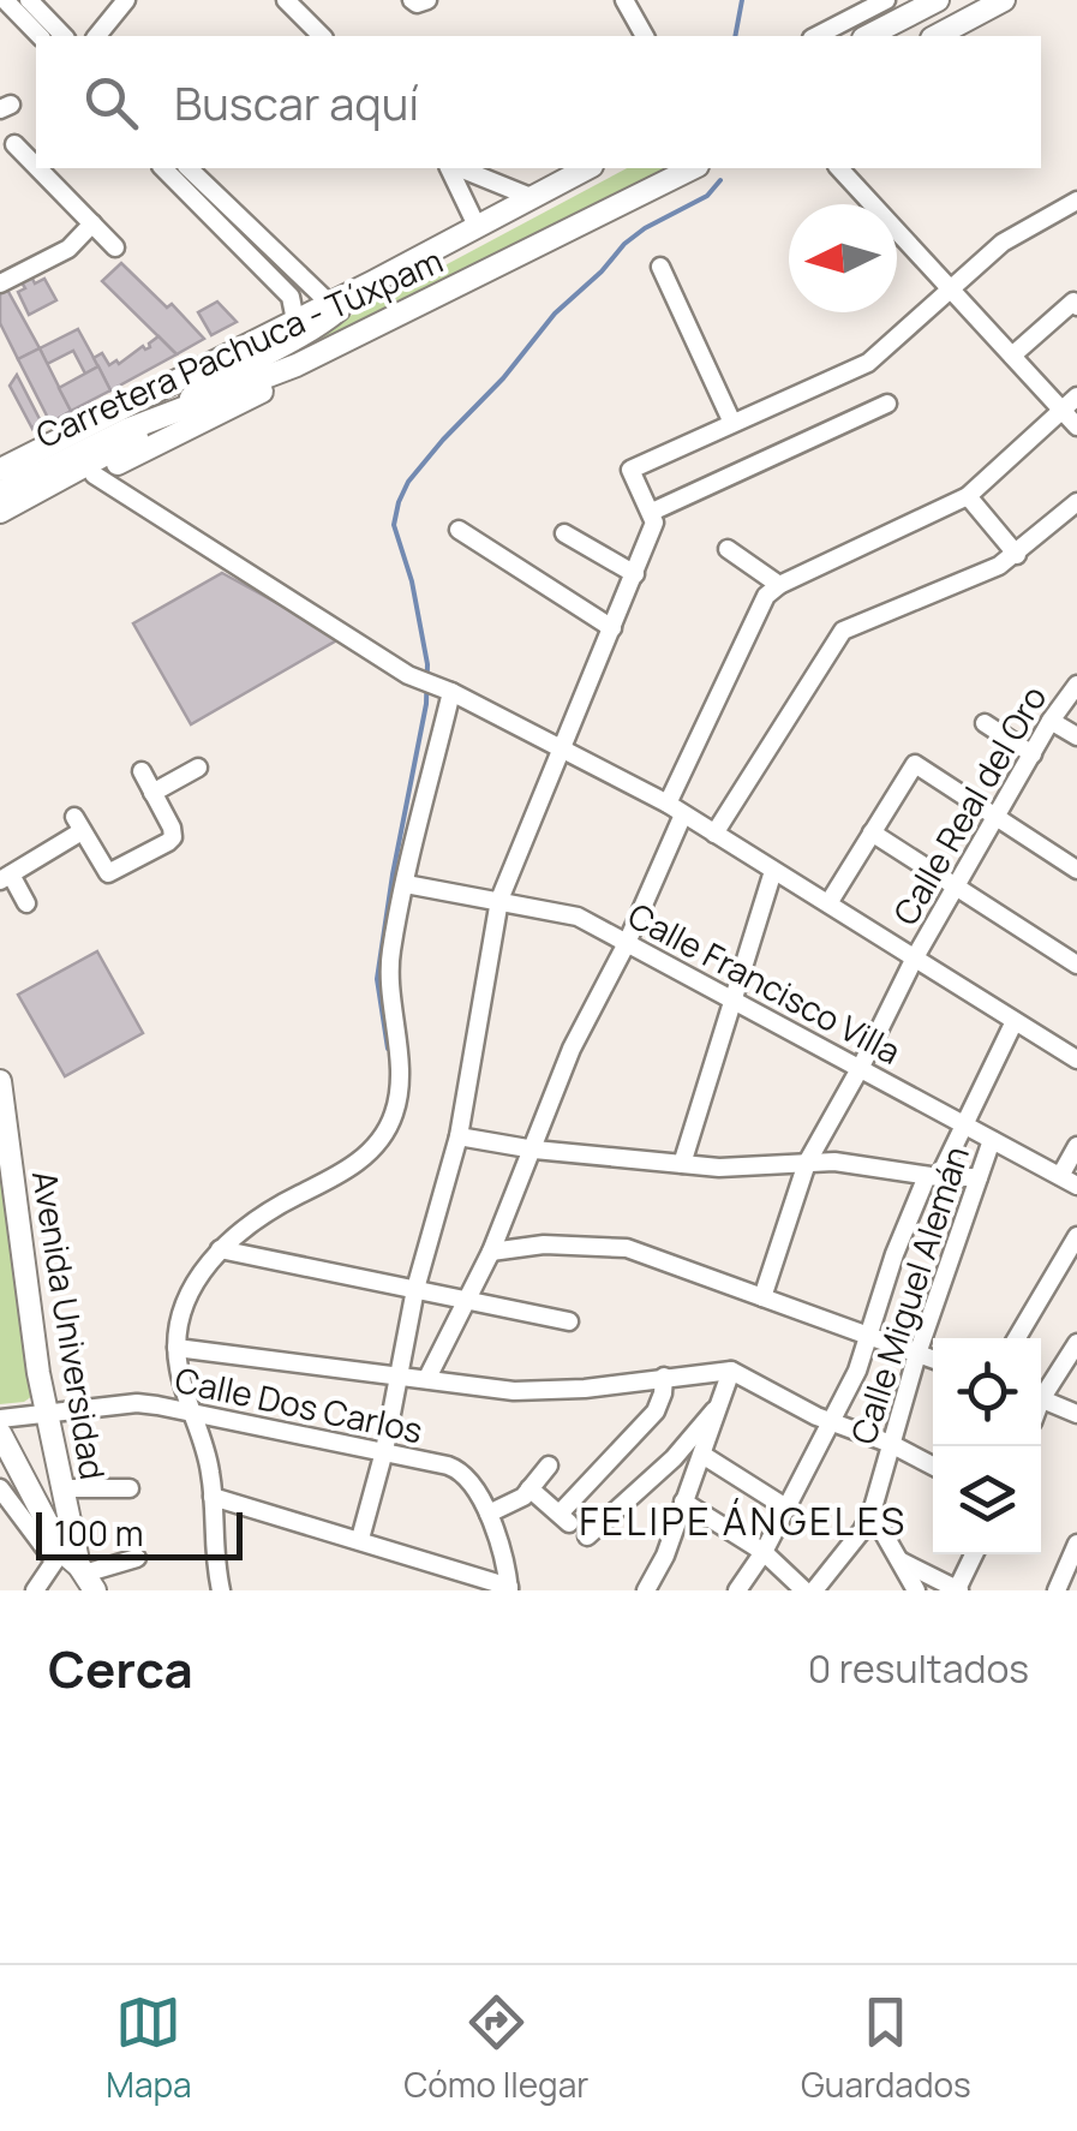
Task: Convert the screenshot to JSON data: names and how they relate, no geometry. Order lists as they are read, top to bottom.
{
  "streets": {
    "main road": ["Carretera Pachuca - Túxpam", "Avenida Universidad"],
    "street": [
      "Calle Real del Oro",
      "Calle Francisco Villa",
      "Calle Miguel Alemán",
      "Calle Dos Carlos"
    ]
  },
  "crossings": [
    ["Calle Real del Oro", "Calle Francisco Villa"],
    ["Calle Francisco Villa", "Calle Miguel Alemán"],
    ["Avenida Universidad", "Calle Dos Carlos"]
  ],
  "districts": ["FELIPE ÁNGELES"],
  "scale_bar": "100 m",
  "north": "left",
  "page": {
    "search": "Buscar aquí",
    "scale": "100 m",
    "heading": ["Cerca", "0 resultados"],
    "nav": ["Mapa", "Cómo llegar", "Guardados"]
  }
}
